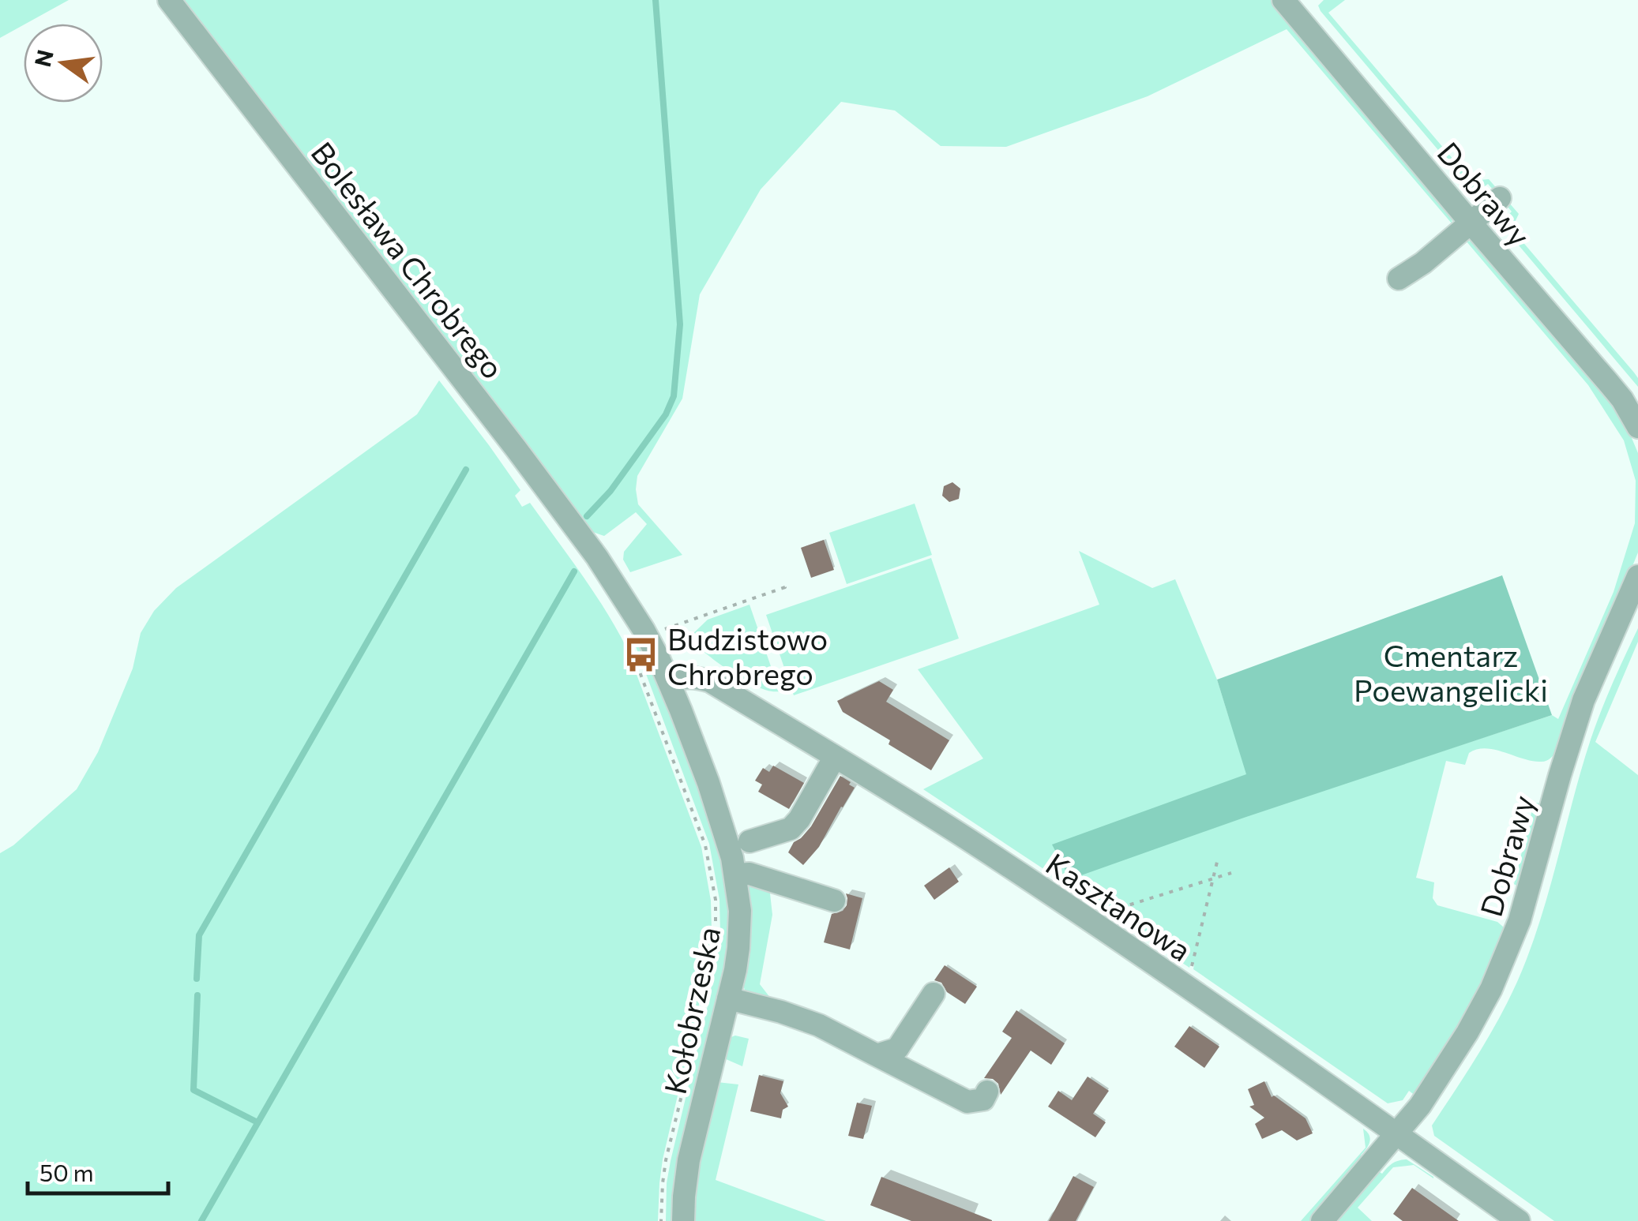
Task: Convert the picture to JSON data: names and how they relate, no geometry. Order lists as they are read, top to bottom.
{
  "streets": {
    "street": [
      "Dobrawy",
      "Bolesława Chrobrego",
      "Kasztanowa",
      "Kołobrzeska"
    ]
  },
  "crossings": [
    ["Dobrawy", "Kasztanowa"],
    ["Bolesława Chrobrego", "Kołobrzeska"],
    ["Kasztanowa", "Kołobrzeska"]
  ],
  "parks": ["Cmentarz Poewangelicki"],
  "places": {
    "bus stop": ["Budzistowo Chrobrego"]
  },
  "scale_bar": "50 m",
  "north": "left"
}
